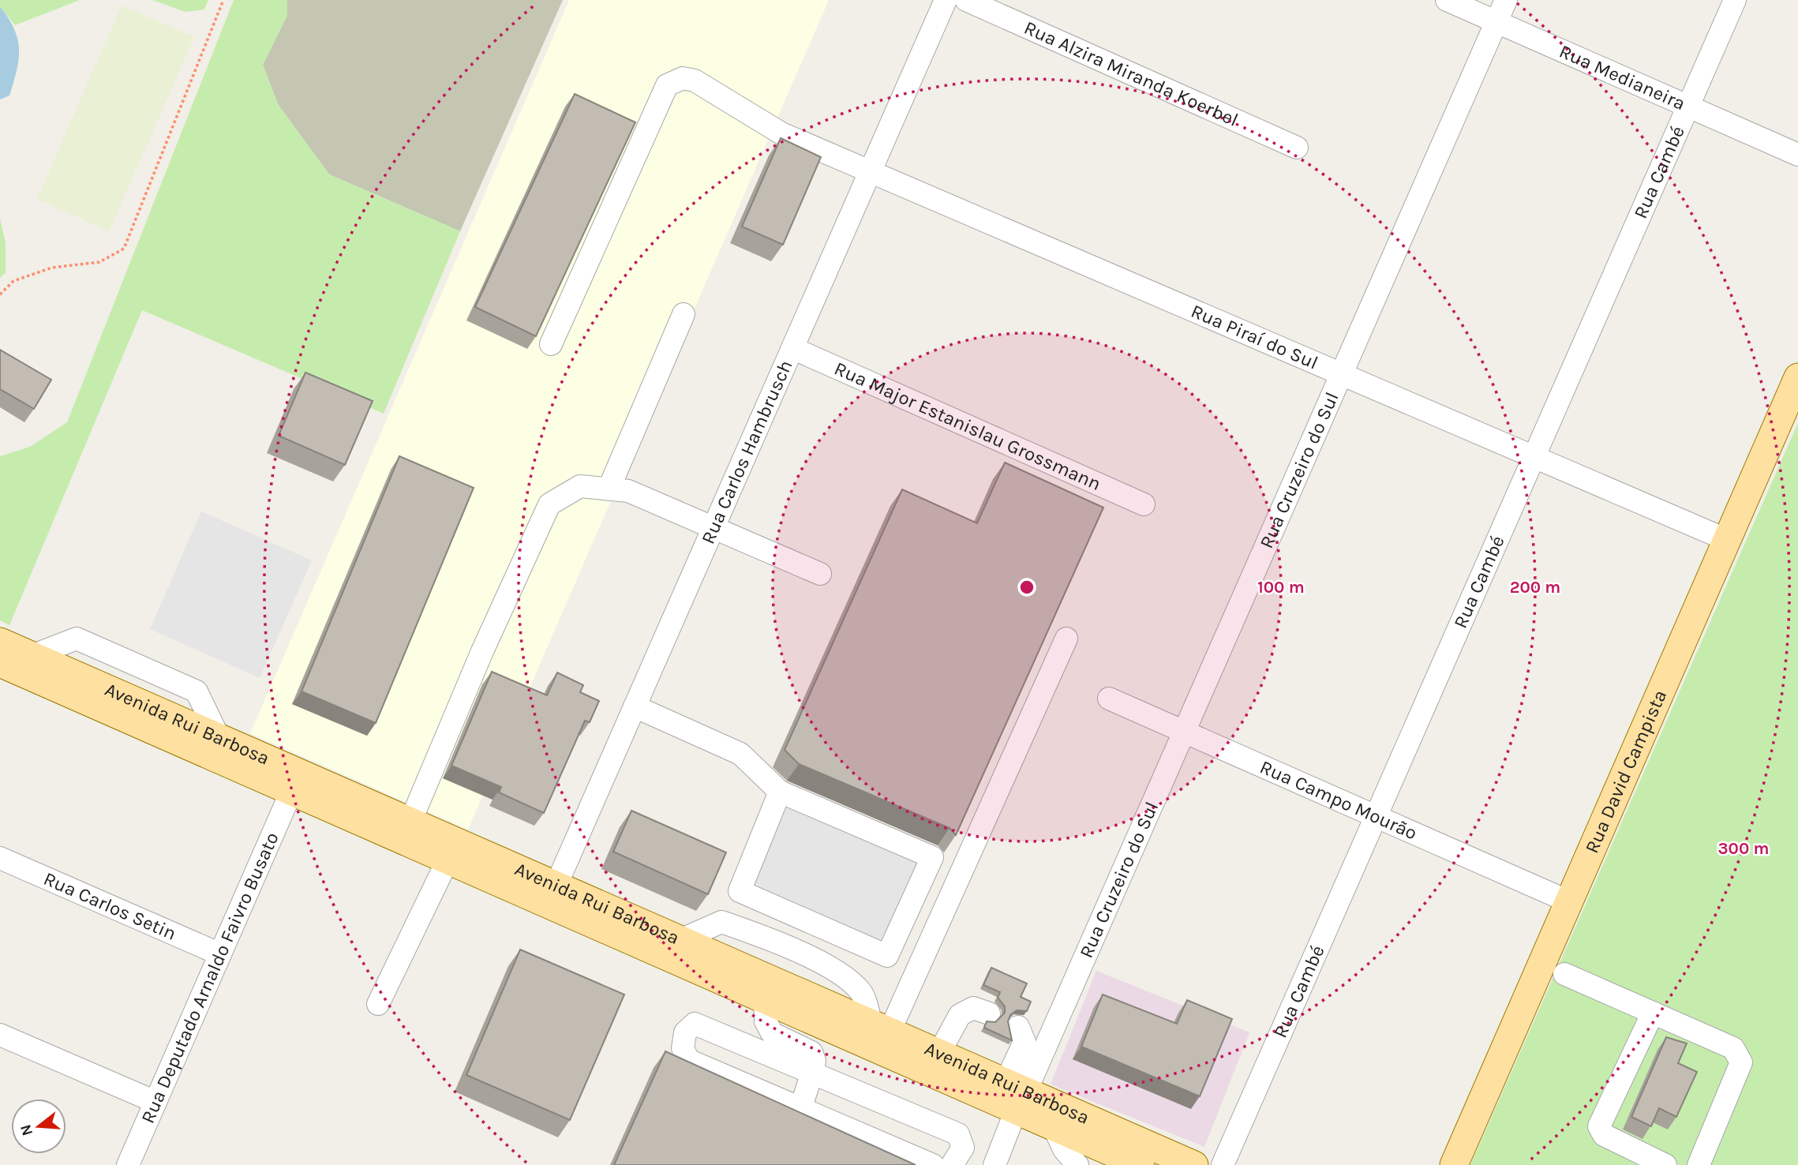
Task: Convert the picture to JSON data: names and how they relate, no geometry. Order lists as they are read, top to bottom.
{
  "streets": {
    "main road": ["Avenida Rui Barbosa", "Rua David Campista"],
    "street": [
      "Rua Alzira Miranda Koerbel",
      "Rua Medianeira",
      "Rua Cambé",
      "Rua Piraí do Sul",
      "Rua Major Estanislau Grossmann",
      "Rua Carlos Hambrusch",
      "Rua Cruzeiro do Sul",
      "Rua Campo Mourão",
      "Rua Carlos Setin",
      "Rua Deputado Arnaldo Faivro Busato"
    ]
  },
  "crossings": [
    ["Rua Medianeira", "Rua Cambé"],
    ["Rua Medianeira", "Rua Cruzeiro do Sul"],
    ["Rua Cambé", "Rua Piraí do Sul"],
    ["Rua Cambé", "Rua Campo Mourão"],
    ["Rua Piraí do Sul", "Rua Carlos Hambrusch"],
    ["Rua Piraí do Sul", "Rua Cruzeiro do Sul"],
    ["Rua Piraí do Sul", "Rua David Campista"],
    ["Rua Major Estanislau Grossmann", "Rua Carlos Hambrusch"],
    ["Rua Carlos Hambrusch", "Avenida Rui Barbosa"],
    ["Rua Cruzeiro do Sul", "Avenida Rui Barbosa"],
    ["Rua Cruzeiro do Sul", "Rua Campo Mourão"],
    ["Avenida Rui Barbosa", "Rua Deputado Arnaldo Faivro Busato"],
    ["Rua David Campista", "Rua Campo Mourão"],
    ["Rua Carlos Setin", "Rua Deputado Arnaldo Faivro Busato"]
  ],
  "north": "left",
  "rings": ["100 m", "200 m", "300 m"]
}
